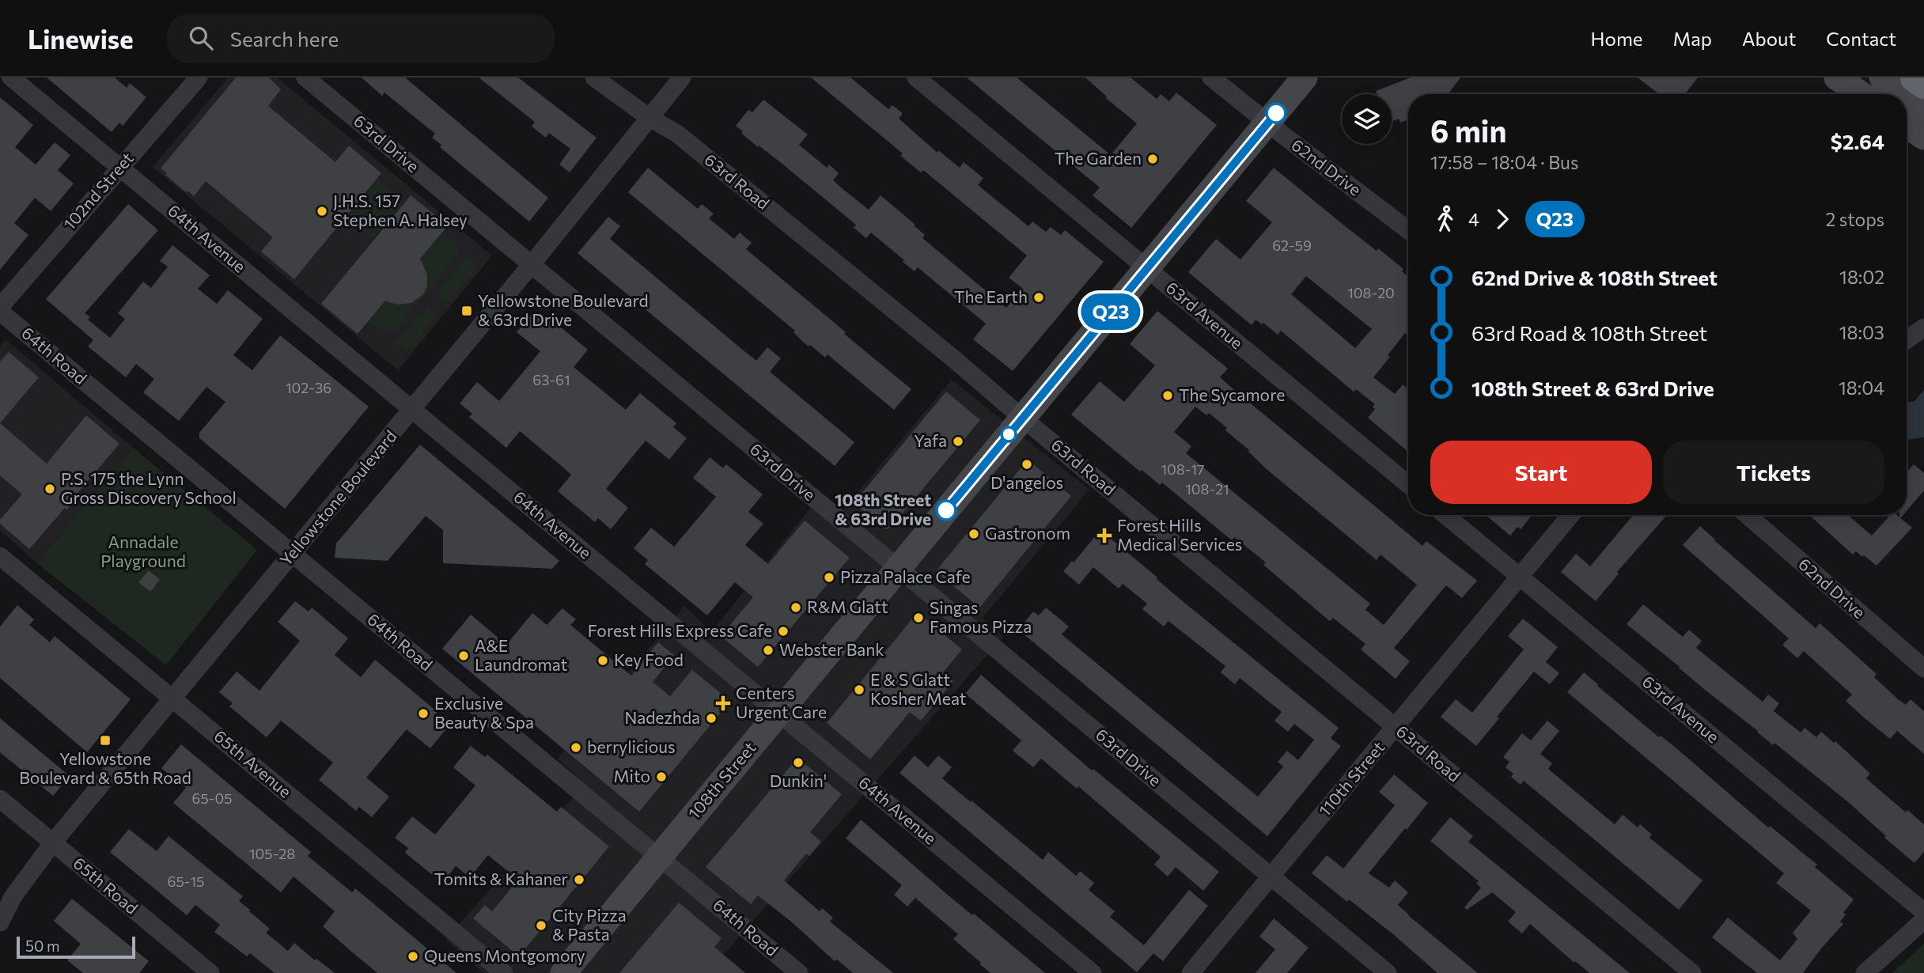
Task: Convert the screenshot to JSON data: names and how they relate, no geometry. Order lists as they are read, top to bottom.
{
  "streets": {
    "main road": ["108th Street"],
    "street": [
      "63rd Drive",
      "62nd Drive",
      "63rd Road",
      "102nd Street",
      "64th Avenue",
      "63rd Avenue",
      "64th Road",
      "Yellowstone Boulevard",
      "65th Avenue",
      "110th Street",
      "65th Road"
    ]
  },
  "crossings": [
    ["63rd Drive", "Yellowstone Boulevard"],
    ["63rd Drive", "110th Street"],
    ["63rd Drive", "108th Street"],
    ["62nd Drive", "108th Street"],
    ["63rd Road", "Yellowstone Boulevard"],
    ["63rd Road", "110th Street"],
    ["63rd Road", "108th Street"],
    ["102nd Street", "64th Avenue"],
    ["64th Avenue", "Yellowstone Boulevard"],
    ["64th Avenue", "108th Street"],
    ["63rd Avenue", "110th Street"],
    ["63rd Avenue", "108th Street"],
    ["64th Road", "Yellowstone Boulevard"],
    ["64th Road", "108th Street"],
    ["Yellowstone Boulevard", "65th Avenue"],
    ["Yellowstone Boulevard", "65th Road"]
  ],
  "parks": ["Annadale Playground"],
  "places": {
    "other": [
      "The Garden",
      "J.H.S. 157 Stephen A. Halsey",
      "The Earth",
      "The Sycamore",
      "Yafa",
      "D'angelos",
      "P.S. 175 the Lynn Gross Discovery School",
      "108th Street & 63rd Drive",
      "Gastronom",
      "Pizza Palace Cafe",
      "R&M Glatt",
      "Singas Famous Pizza",
      "Forest Hills Express Cafe",
      "Webster Bank",
      "A&E Laundromat",
      "Key Food",
      "E & S Glatt Kosher Meat",
      "Exclusive Beauty & Spa",
      "Nadezhda",
      "berrylicious",
      "Dunkin'",
      "Mito",
      "Tomits & Kahaner",
      "City Pizza & Pasta",
      "Queens Montgomory"
    ],
    "transit": ["Yellowstone Boulevard & 63rd Drive", "Yellowstone Boulevard & 65th Road"],
    "health": ["Forest Hills Medical Services", "Centers Urgent Care"]
  },
  "lines": ["bus line Q23"],
  "house_numbers": [
    "62-59",
    "108-20",
    "63-61",
    "102-36",
    "108-17",
    "108-21",
    "65-05",
    "105-28",
    "65-15"
  ],
  "scale_bar": "50 m",
  "page": {
    "header": "Linewise",
    "search": "Search here",
    "nav": [
      "Home",
      "Map",
      "About",
      "Contact"
    ],
    "on_map": "Q23",
    "heading": ["6 min", "17:58 – 18:04 · Bus", "$2.64"],
    "legs": ["4", "Q23", "2 stops"],
    "list": [
      {
        "name": "62nd Drive & 108th Street",
        "value": "18:02"
      },
      {
        "name": "63rd Road & 108th Street",
        "value": "18:03"
      },
      {
        "name": "108th Street & 63rd Drive",
        "value": "18:04"
      }
    ],
    "buttons": ["Start", "Tickets"],
    "scale": "50 m"
  }
}
